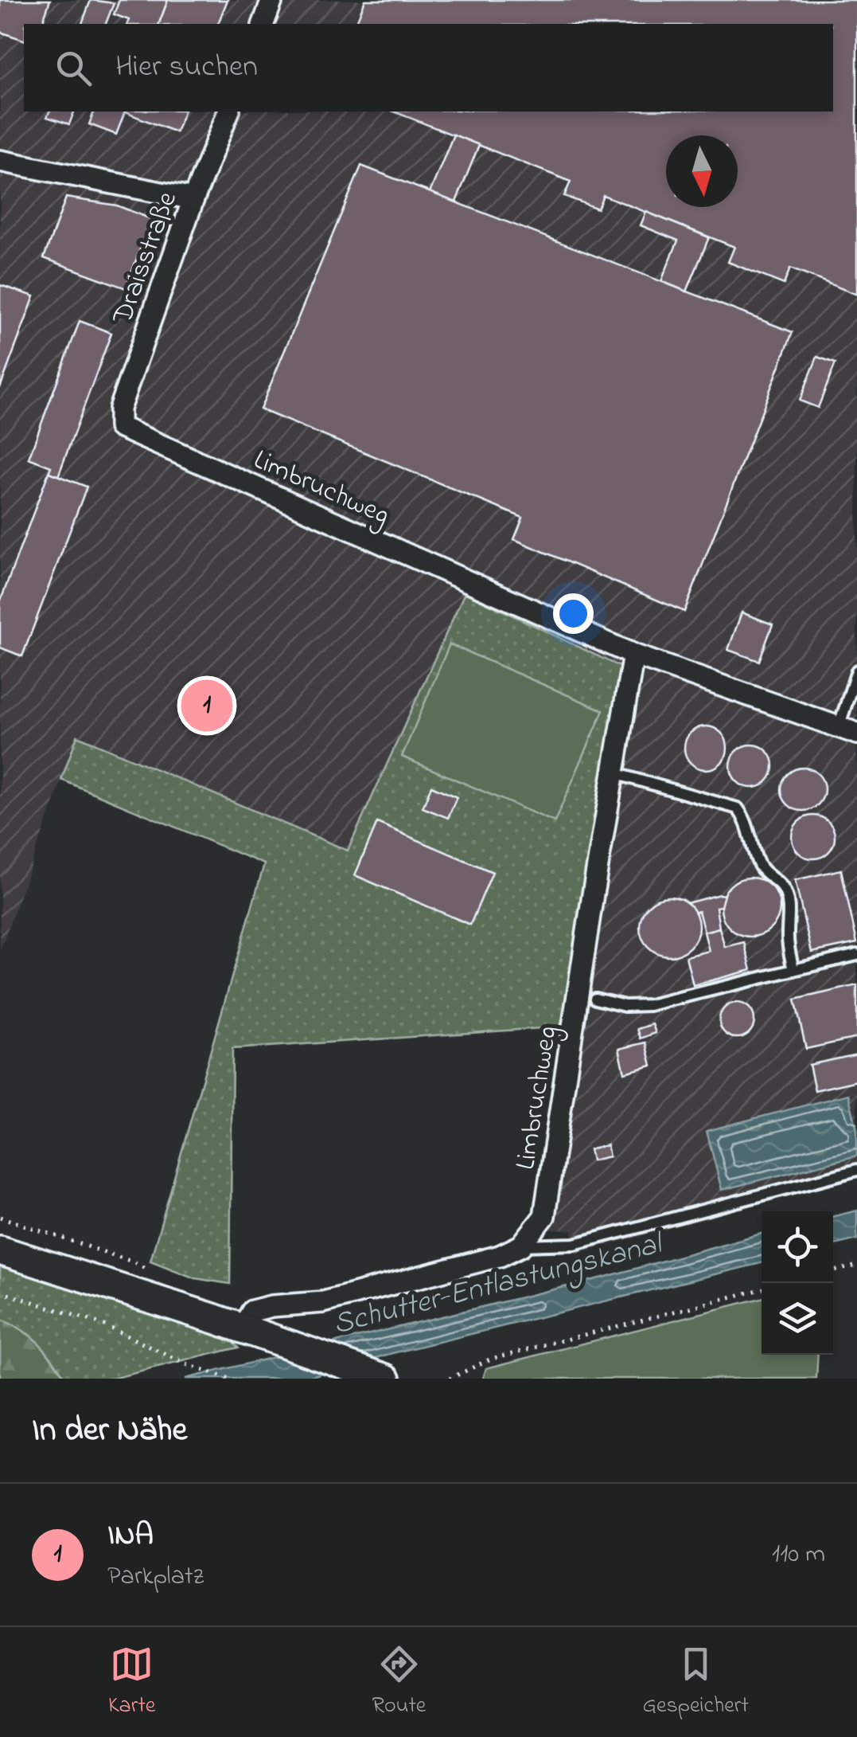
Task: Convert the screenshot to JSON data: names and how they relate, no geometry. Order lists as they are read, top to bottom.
{
  "streets": {
    "street": ["Draisstraße", "Limbruchweg"]
  },
  "crossings": [
    ["Draisstraße", "Limbruchweg"]
  ],
  "water": ["Schutter-Entlastungskanal"],
  "north": "bottom",
  "page": {
    "search": "Hier suchen",
    "pins": "1",
    "heading": "In der Nähe",
    "list": [
      {
        "mark": "1",
        "name": "INA",
        "note": "Parkplatz",
        "value": "110 m"
      }
    ],
    "nav": ["Karte", "Route", "Gespeichert"]
  }
}
